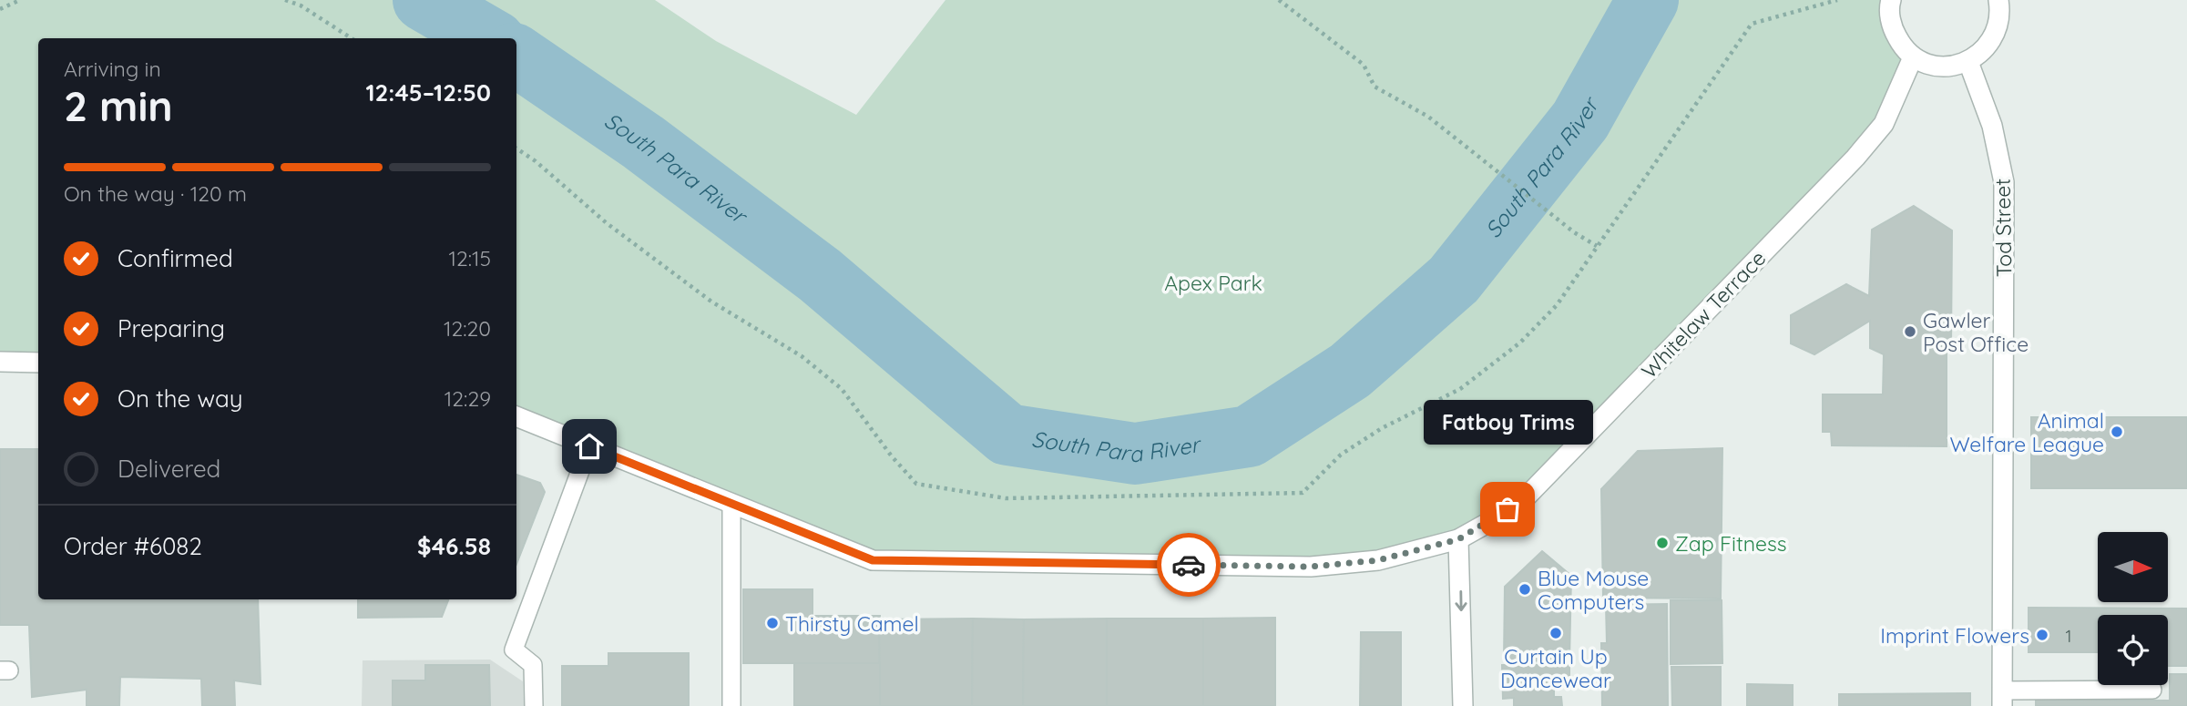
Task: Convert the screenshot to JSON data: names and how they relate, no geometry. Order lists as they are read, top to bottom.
{
  "streets": {
    "street": ["Tod Street", "Whitelaw Terrace"]
  },
  "water": ["South Para River"],
  "parks": ["Apex Park"],
  "places": [
    "Gawler Post Office",
    "Animal Welfare League",
    "Fatboy Trims",
    "Zap Fitness",
    "Blue Mouse Computers",
    "Thirsty Camel",
    "Curtain Up Dancewear",
    "Imprint Flowers"
  ],
  "house_numbers": ["1"],
  "north": "right",
  "page": {
    "heading": ["2 min", "Arriving in", "12:45–12:50"],
    "panel": ["Order #6082", "$46.58"],
    "bar": "On the way · 120 m",
    "list": [
      ["Confirmed", "12:15"],
      ["Preparing", "12:20"],
      ["On the way", "12:29"],
      "Delivered"
    ],
    "bubble": "Fatboy Trims"
  }
}
